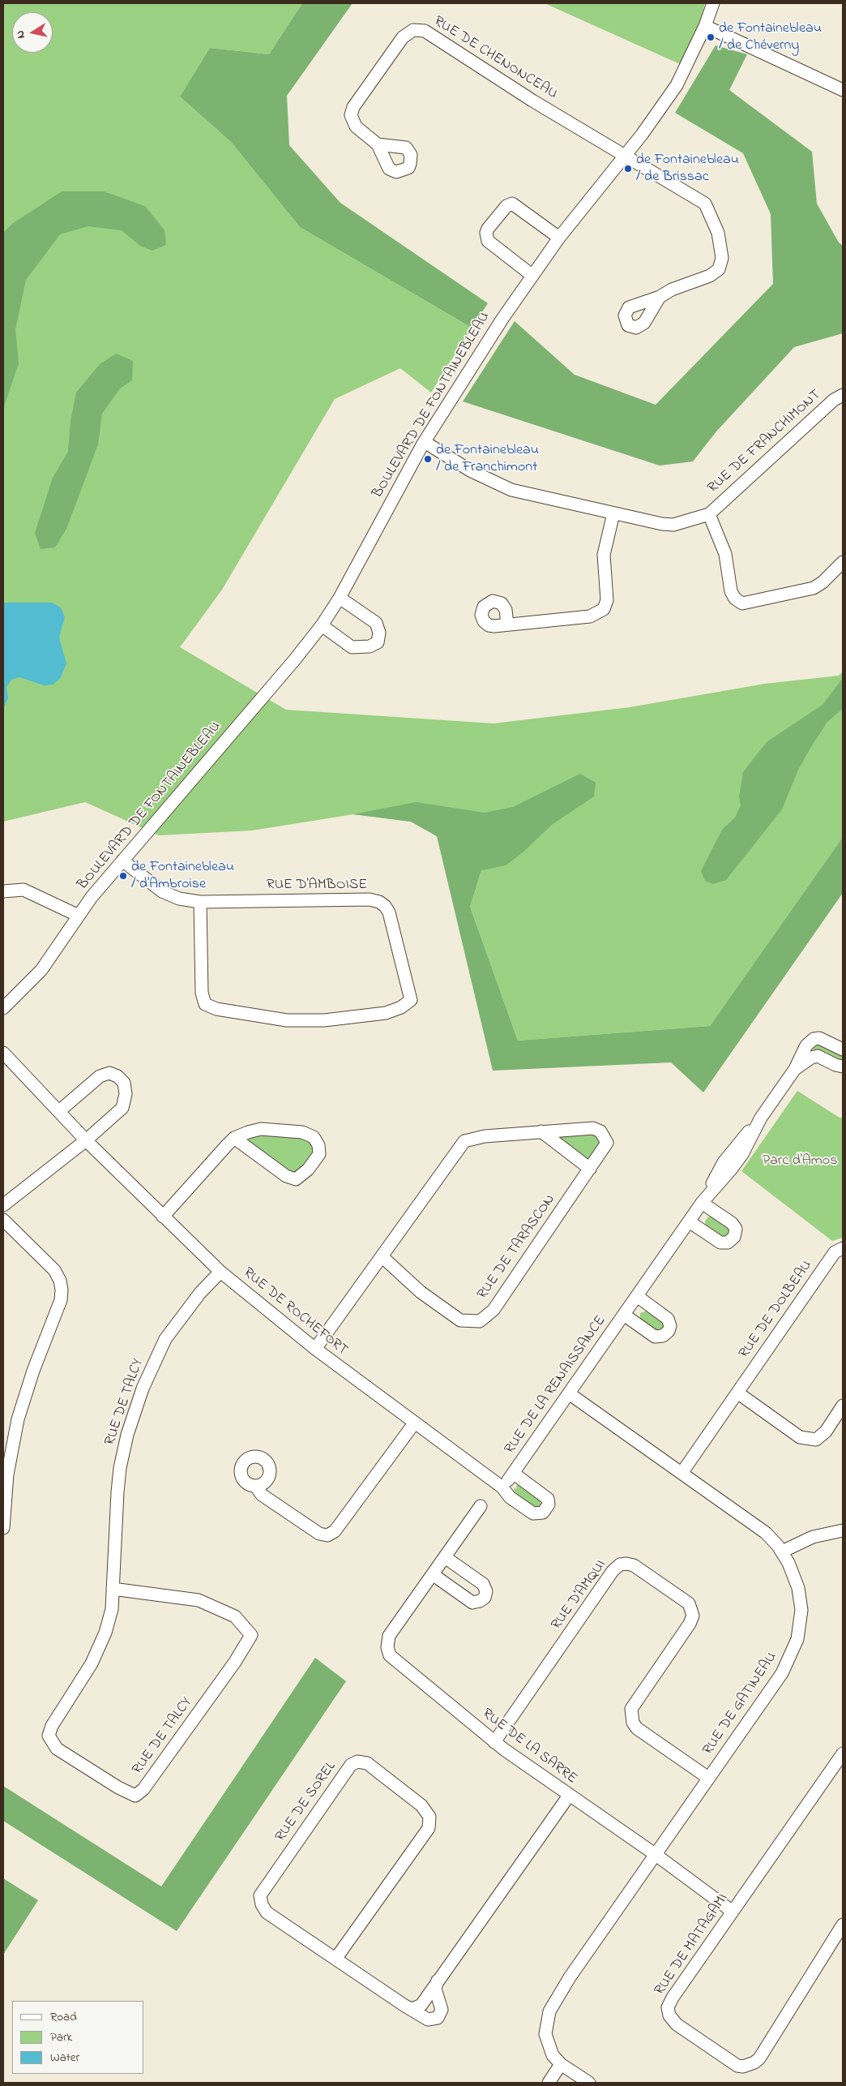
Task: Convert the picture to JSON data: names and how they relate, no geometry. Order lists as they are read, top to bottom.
{
  "streets": {
    "street": [
      "RUE DE CHENONCEAU",
      "BOULEVARD DE FONTAINEBLEAU",
      "RUE DE FRANCHIMONT",
      "RUE D'AMBOISE",
      "RUE DE TARASCON",
      "RUE DE DOLBEAU",
      "RUE DE ROCHEFORT",
      "RUE DE LA RENAISSANCE",
      "RUE DE TALCY",
      "RUE D'AMQUI",
      "RUE DE GATINEAU",
      "RUE DE LA SARRE",
      "RUE DE SOREL",
      "RUE DE MATAGAMI"
    ]
  },
  "crossings": [
    ["RUE DE CHENONCEAU", "BOULEVARD DE FONTAINEBLEAU"],
    ["BOULEVARD DE FONTAINEBLEAU", "RUE DE FRANCHIMONT"],
    ["BOULEVARD DE FONTAINEBLEAU", "RUE D'AMBOISE"],
    ["RUE DE TARASCON", "RUE DE ROCHEFORT"],
    ["RUE DE DOLBEAU", "RUE DE GATINEAU"],
    ["RUE DE ROCHEFORT", "RUE DE LA RENAISSANCE"],
    ["RUE DE ROCHEFORT", "RUE DE TALCY"],
    ["RUE DE LA RENAISSANCE", "RUE DE GATINEAU"],
    ["RUE D'AMQUI", "RUE DE GATINEAU"],
    ["RUE D'AMQUI", "RUE DE LA SARRE"],
    ["RUE DE GATINEAU", "RUE DE LA SARRE"],
    ["RUE DE LA SARRE", "RUE DE MATAGAMI"]
  ],
  "parks": ["Parc d'Amos"],
  "places": [
    "de Fontainebleau / de Chéverny",
    "de Fontainebleau / de Brissac",
    "de Fontainebleau / de Franchimont",
    "de Fontainebleau / d'Ambroise"
  ],
  "legend": ["Road", "Park", "Water"],
  "north": "left"
}
